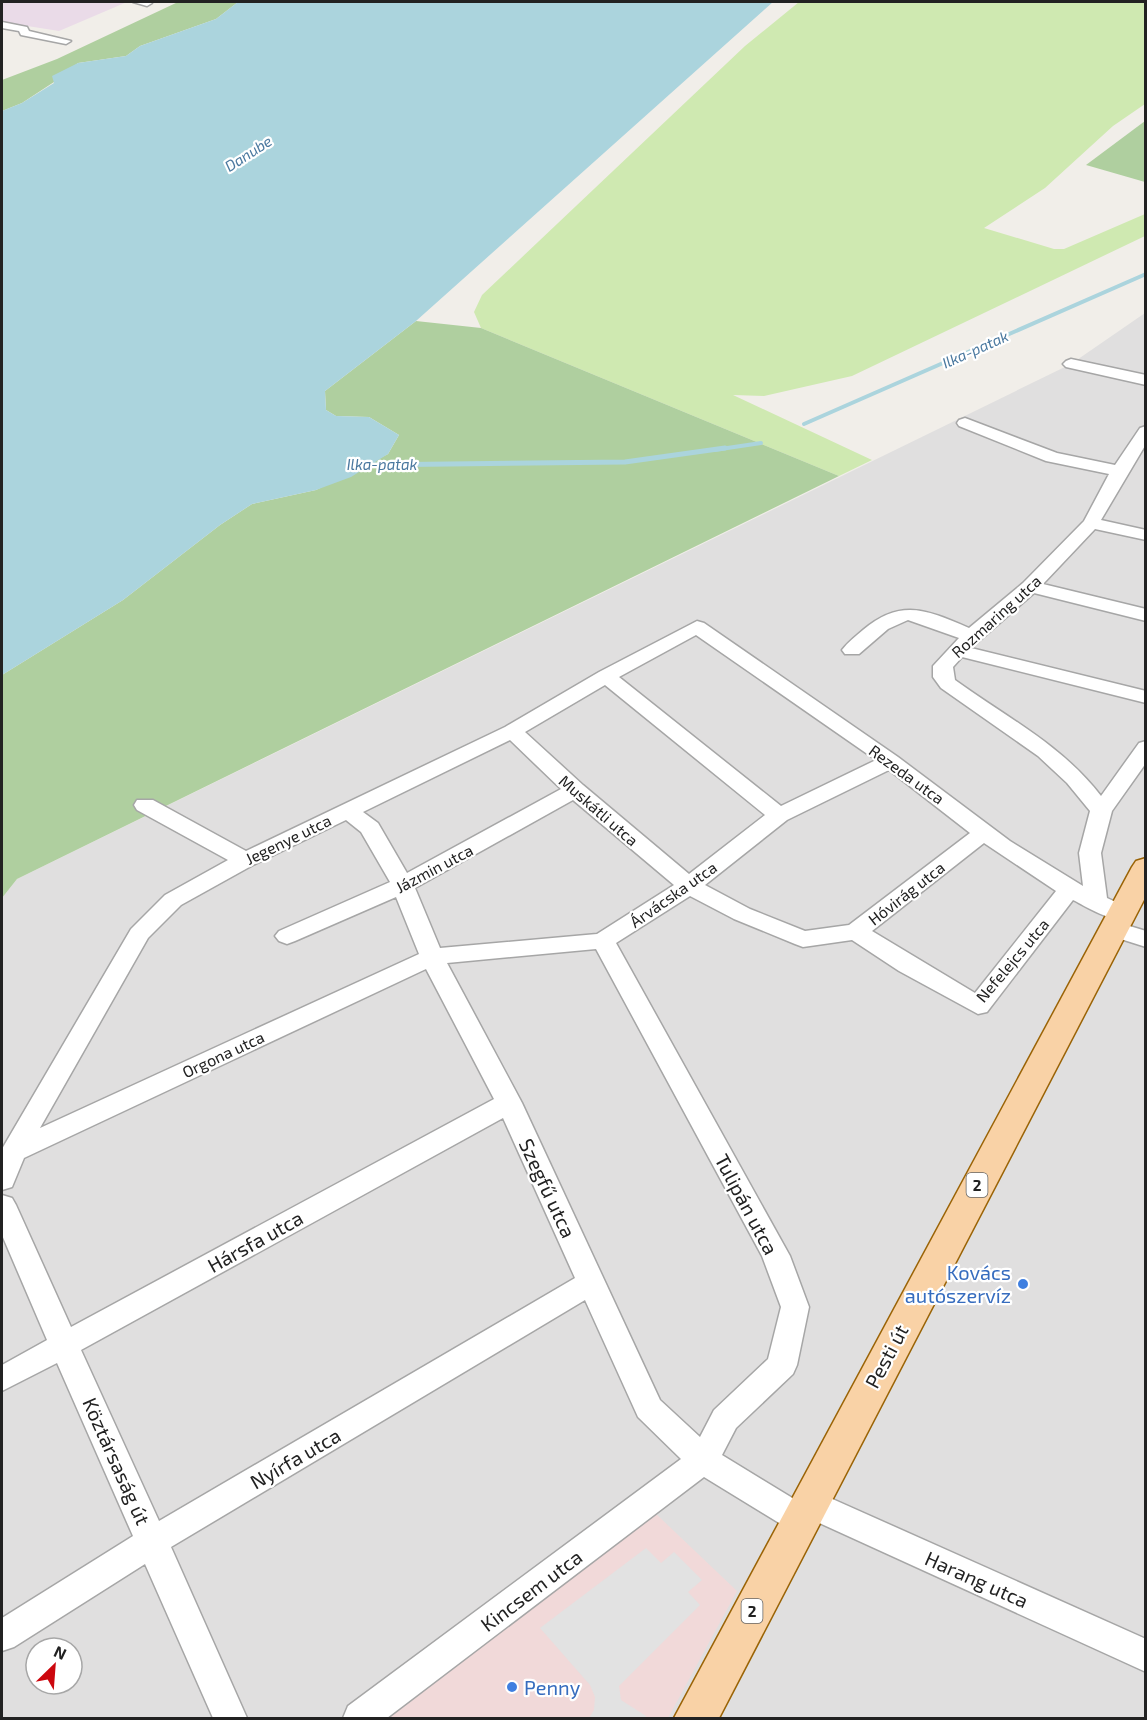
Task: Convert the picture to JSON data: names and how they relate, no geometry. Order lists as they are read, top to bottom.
{
  "streets": {
    "main road": ["2", "Pesti út"],
    "street": [
      "Rozmaring utca",
      "Rezeda utca",
      "Muskátli utca",
      "Jegenye utca",
      "Jázmin utca",
      "Hóvirág utca",
      "Árvácska utca",
      "Nefelejcs utca",
      "Orgona utca",
      "Szegfű utca",
      "Tulipán utca",
      "Hársfa utca",
      "Nyírfa utca",
      "Köztársaság út",
      "Harang utca",
      "Kincsem utca"
    ]
  },
  "crossings": [
    ["Rezeda utca", "Jegenye utca"],
    ["Rezeda utca", "Hóvirág utca"],
    ["Rezeda utca", "Árvácska utca"],
    ["Rezeda utca", "Nefelejcs utca"],
    ["Rezeda utca", "Pesti út"],
    ["Muskátli utca", "Jegenye utca"],
    ["Muskátli utca", "Jázmin utca"],
    ["Muskátli utca", "Hóvirág utca"],
    ["Muskátli utca", "Árvácska utca"],
    ["Jegenye utca", "Orgona utca"],
    ["Jegenye utca", "Szegfű utca"],
    ["Jázmin utca", "Szegfű utca"],
    ["Hóvirág utca", "Árvácska utca"],
    ["Hóvirág utca", "Nefelejcs utca"],
    ["Árvácska utca", "Orgona utca"],
    ["Árvácska utca", "Szegfű utca"],
    ["Árvácska utca", "Tulipán utca"],
    ["Orgona utca", "Szegfű utca"],
    ["Szegfű utca", "Tulipán utca"],
    ["Szegfű utca", "Hársfa utca"],
    ["Szegfű utca", "Pesti út"],
    ["Szegfű utca", "Nyírfa utca"],
    ["Szegfű utca", "Harang utca"],
    ["Szegfű utca", "Kincsem utca"],
    ["Tulipán utca", "Kincsem utca"],
    ["Hársfa utca", "Köztársaság út"],
    ["Pesti út", "Harang utca"],
    ["Nyírfa utca", "Köztársaság út"]
  ],
  "water": ["Danube", "Ilka-patak"],
  "places": ["Kovács autószervíz", "Penny"],
  "north": "top right"
}
